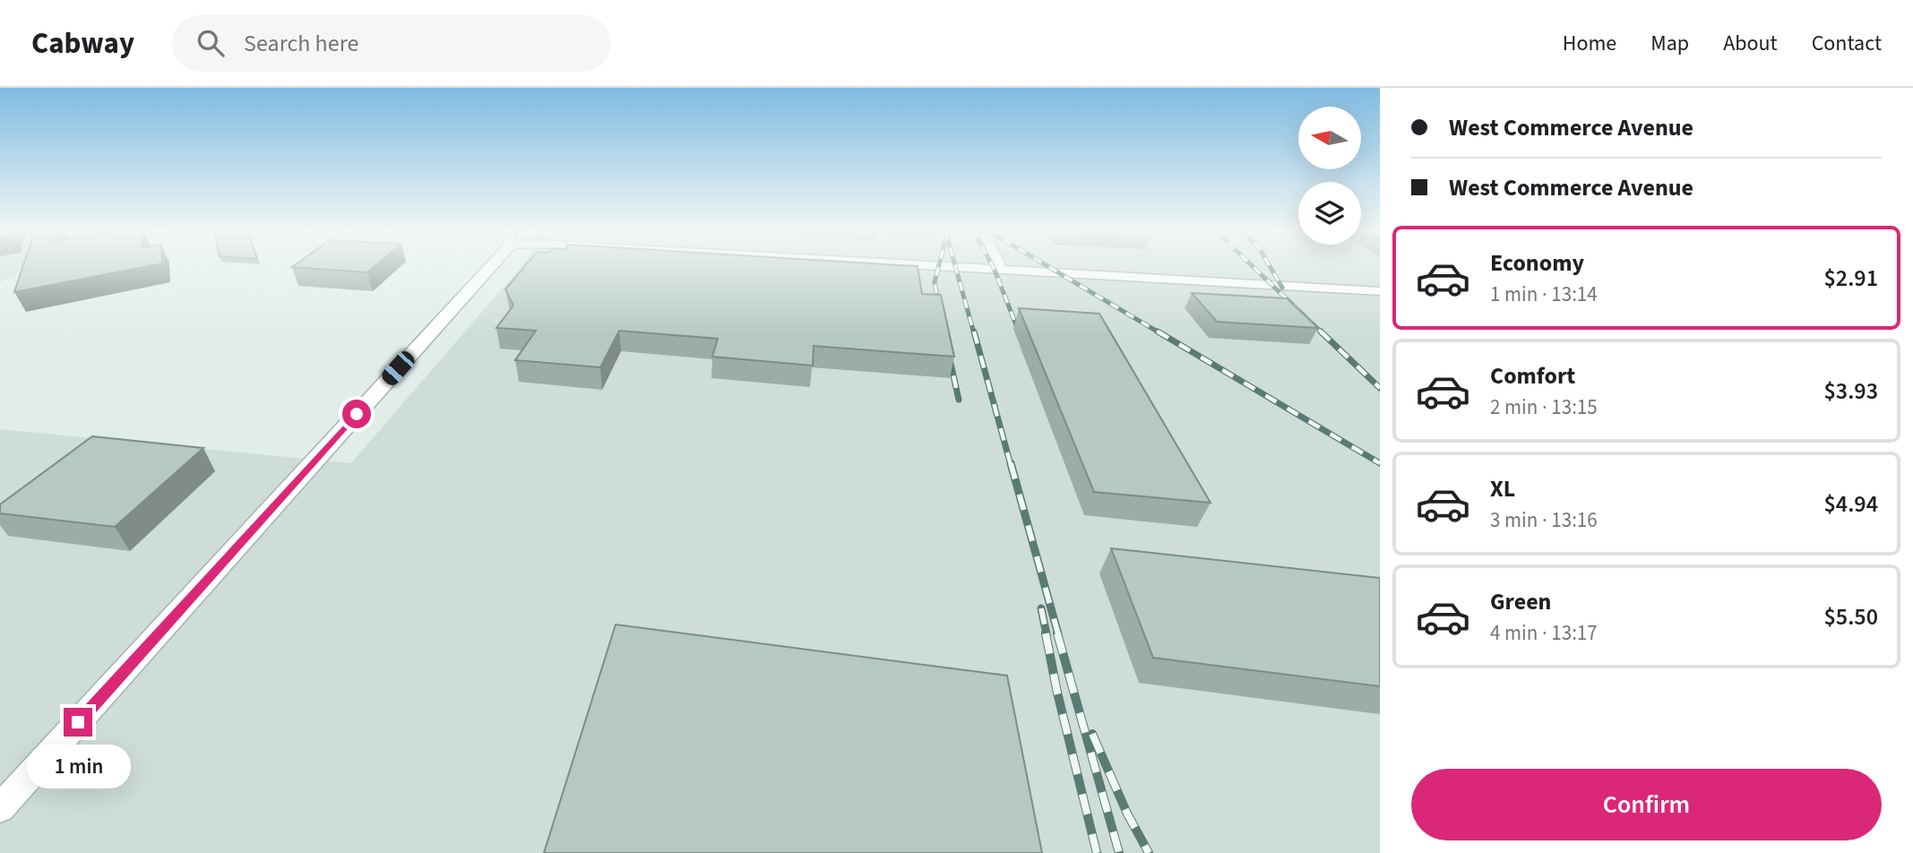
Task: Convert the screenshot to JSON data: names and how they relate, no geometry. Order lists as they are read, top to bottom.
{
  "north": "left",
  "page": {
    "header": "Cabway",
    "search": "Search here",
    "nav": [
      "Home",
      "Map",
      "About",
      "Contact"
    ],
    "banner": ["West Commerce Avenue", "West Commerce Avenue"],
    "list": [
      {
        "name": "Economy",
        "note": "1 min · 13:14",
        "value": "$2.91"
      },
      {
        "name": "Comfort",
        "note": "2 min · 13:15",
        "value": "$3.93"
      },
      {
        "name": "XL",
        "note": "3 min · 13:16",
        "value": "$4.94"
      },
      {
        "name": "Green",
        "note": "4 min · 13:17",
        "value": "$5.50"
      }
    ],
    "bubble": "1 min",
    "buttons": "Confirm"
  }
}
